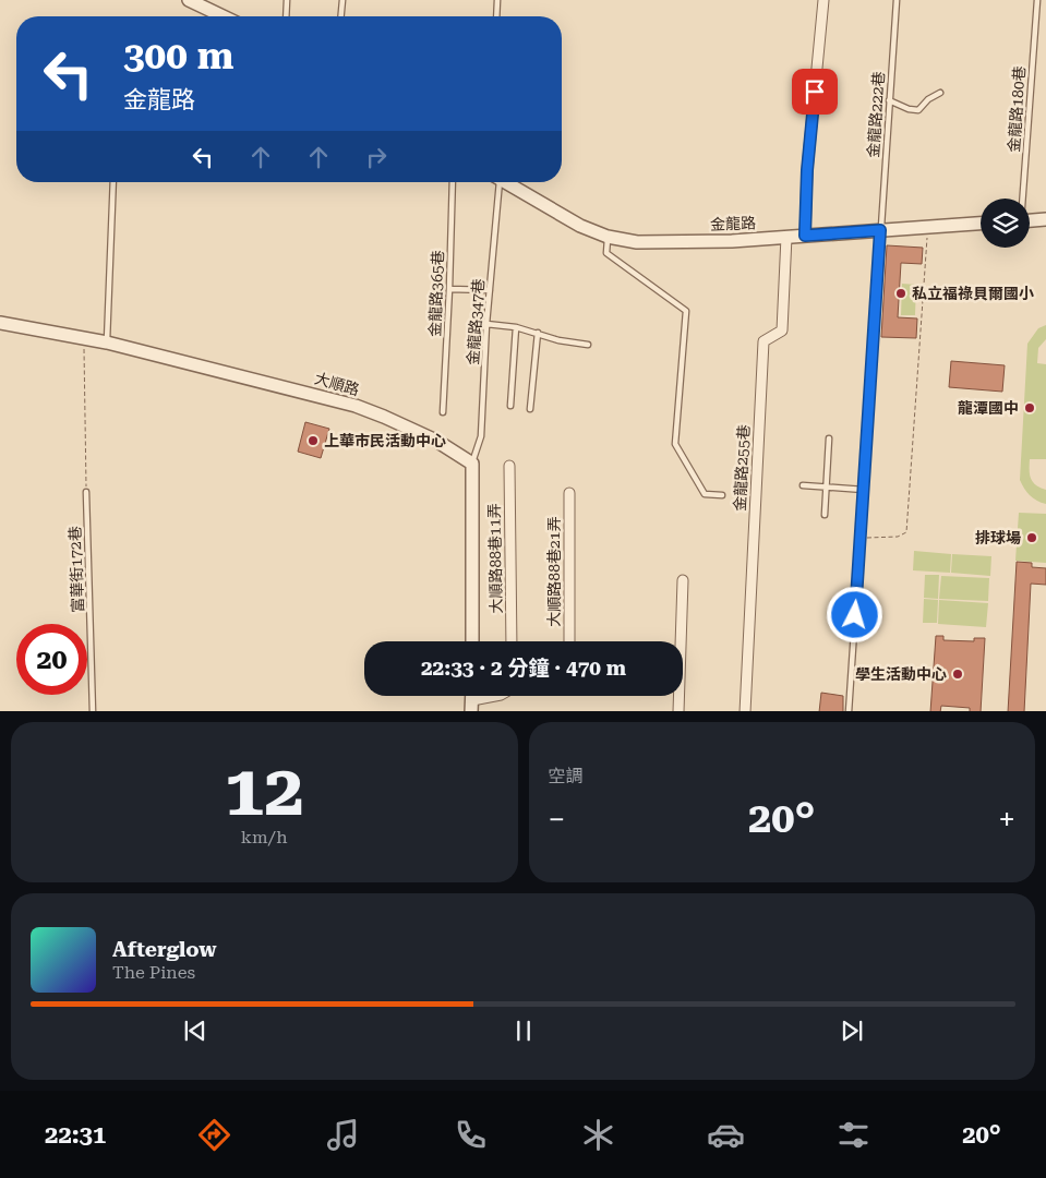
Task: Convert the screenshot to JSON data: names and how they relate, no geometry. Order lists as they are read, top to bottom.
{
  "streets": {
    "street": [
      "金龍路",
      "大順路",
      "金龍路255巷",
      "大順路88巷11弄",
      "大順路88巷21弄"
    ],
    "lane": [
      "金龍路180巷",
      "金龍路222巷",
      "金龍路365巷",
      "金龍路347巷",
      "富華街172巷"
    ]
  },
  "crossings": [
    ["金龍路222巷", "金龍路"],
    ["金龍路", "金龍路255巷"],
    ["金龍路347巷", "大順路"]
  ],
  "places": [
    "私立福祿貝爾國小",
    "龍潭國中",
    "上華市民活動中心",
    "排球場",
    "學生活動中心"
  ],
  "page": {
    "turn": ["300 m", "金龍路"],
    "limit": "20",
    "trip": "22:33 · 2 分鐘 · 470 m",
    "tile": [
      ["12", "km/h"],
      "空調"
    ],
    "heat": ["−", "20°", "+"],
    "song": ["Afterglow", "The Pines"],
    "tabs": ["22:31", "20°"]
  }
}
